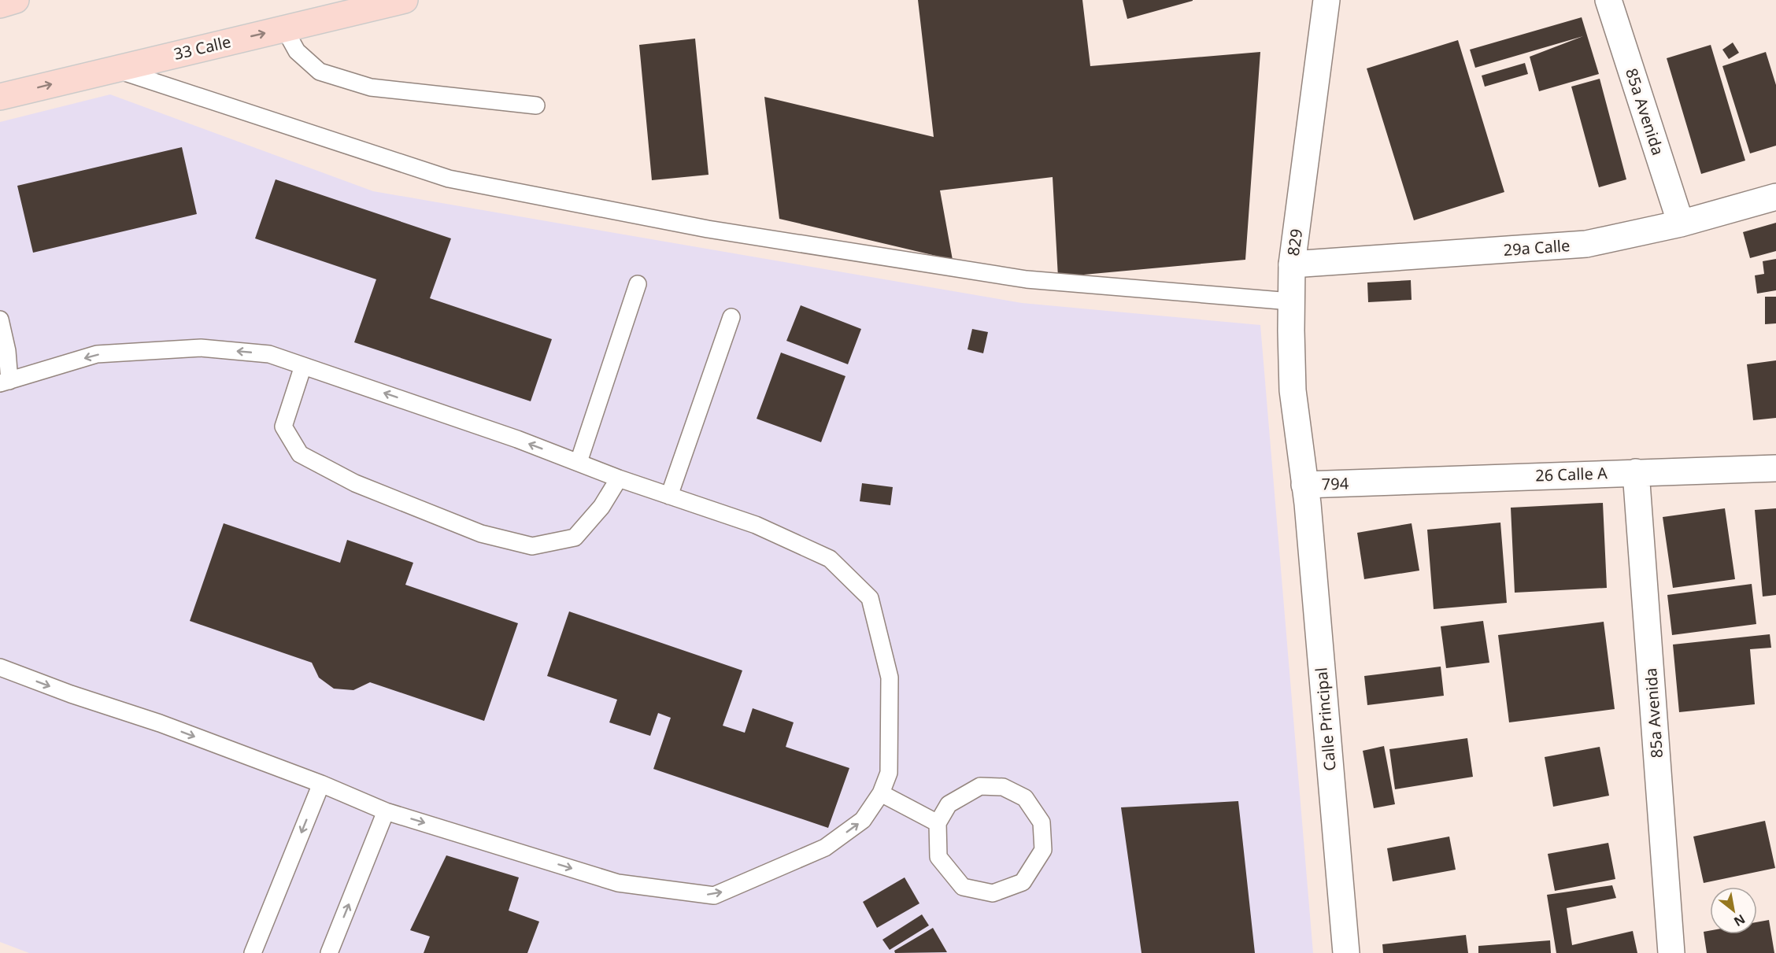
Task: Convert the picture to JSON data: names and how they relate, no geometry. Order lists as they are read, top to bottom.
{
  "streets": {
    "main road": ["33 Calle"],
    "street": [
      "85a Avenida",
      "829",
      "29a Calle",
      "26 Calle A",
      "794",
      "Calle Principal"
    ]
  },
  "crossings": [
    ["85a Avenida", "29a Calle"],
    ["85a Avenida", "26 Calle A"],
    ["829", "29a Calle"],
    ["829", "794"],
    ["829", "Calle Principal"],
    ["26 Calle A", "794"],
    ["794", "Calle Principal"]
  ],
  "one_way": ["33 Calle"],
  "north": "bottom right"
}
